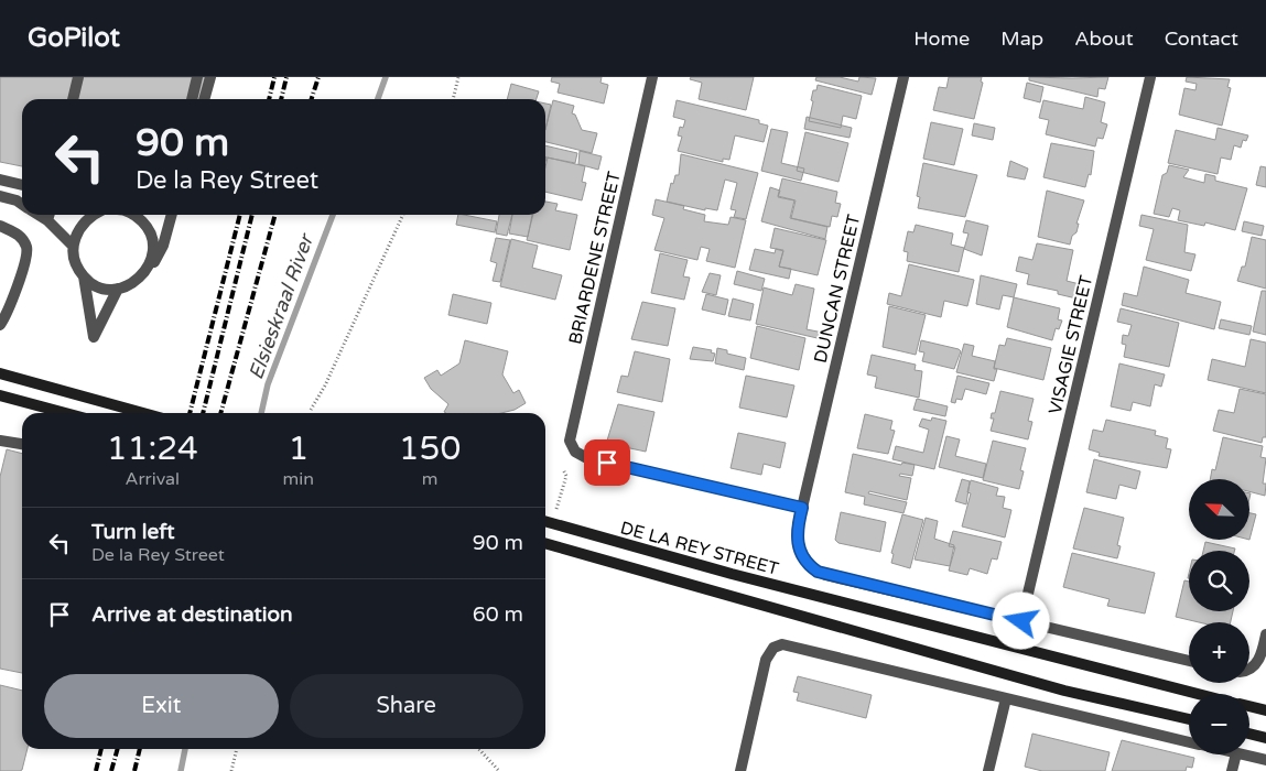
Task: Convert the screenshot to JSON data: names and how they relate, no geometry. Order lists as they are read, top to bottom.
{
  "streets": {
    "main road": ["DE LA REY STREET"],
    "street": ["BRIARDENE STREET", "DUNCAN STREET", "VISAGIE STREET"]
  },
  "crossings": [
    ["BRIARDENE STREET", "DUNCAN STREET"],
    ["BRIARDENE STREET", "DE LA REY STREET"],
    ["DUNCAN STREET", "DE LA REY STREET"],
    ["VISAGIE STREET", "DE LA REY STREET"]
  ],
  "water": ["Elsieskraal River"],
  "north": "top left",
  "page": {
    "header": "GoPilot",
    "nav": [
      "Home",
      "Map",
      "About",
      "Contact"
    ],
    "turn": ["90 m", "De la Rey Street"],
    "eta": [
      "11:24",
      "Arrival",
      "1",
      "min",
      "150",
      "m"
    ],
    "map_buttons": ["+", "−"],
    "list": [
      {
        "name": "Turn left",
        "note": "De la Rey Street",
        "value": "90 m"
      },
      {
        "name": "Arrive at destination",
        "value": "60 m"
      }
    ],
    "buttons": ["Exit", "Share"]
  }
}
